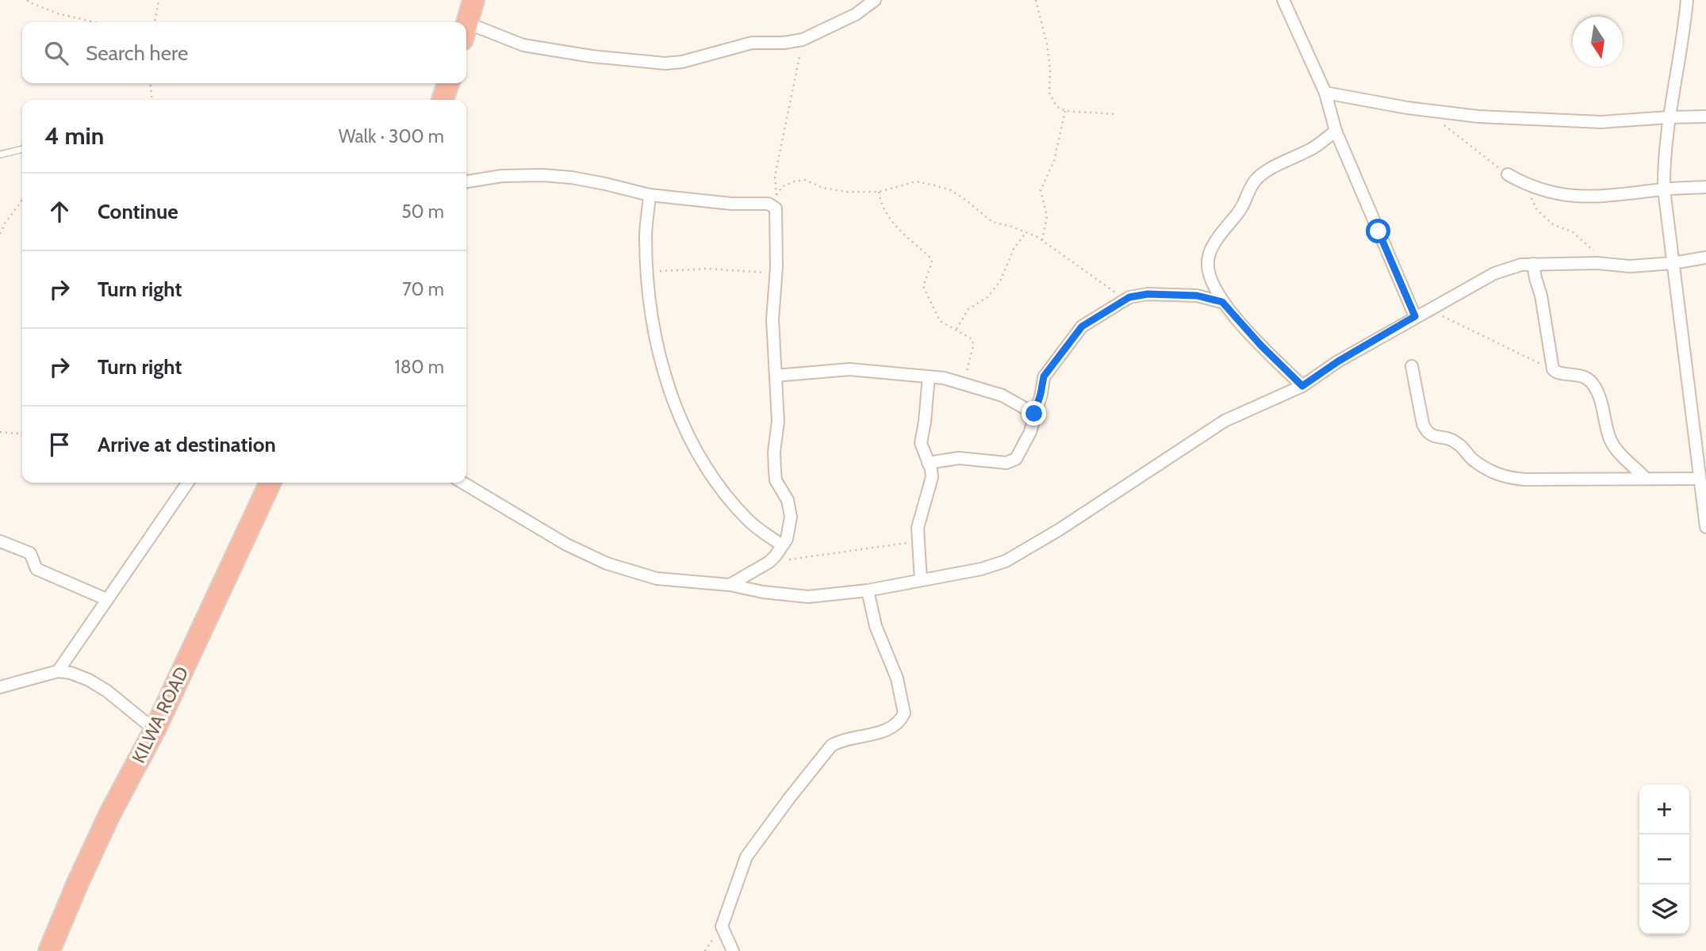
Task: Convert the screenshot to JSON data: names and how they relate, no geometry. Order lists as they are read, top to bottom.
{
  "streets": {
    "highway": ["KILWA ROAD"]
  },
  "north": "bottom",
  "page": {
    "search": "Search here",
    "heading": ["4 min", "Walk · 300 m"],
    "list": [
      ["Continue", "50 m"],
      ["Turn right", "70 m"],
      ["Turn right", "180 m"],
      "Arrive at destination"
    ],
    "map_buttons": ["+", "−"]
  }
}
